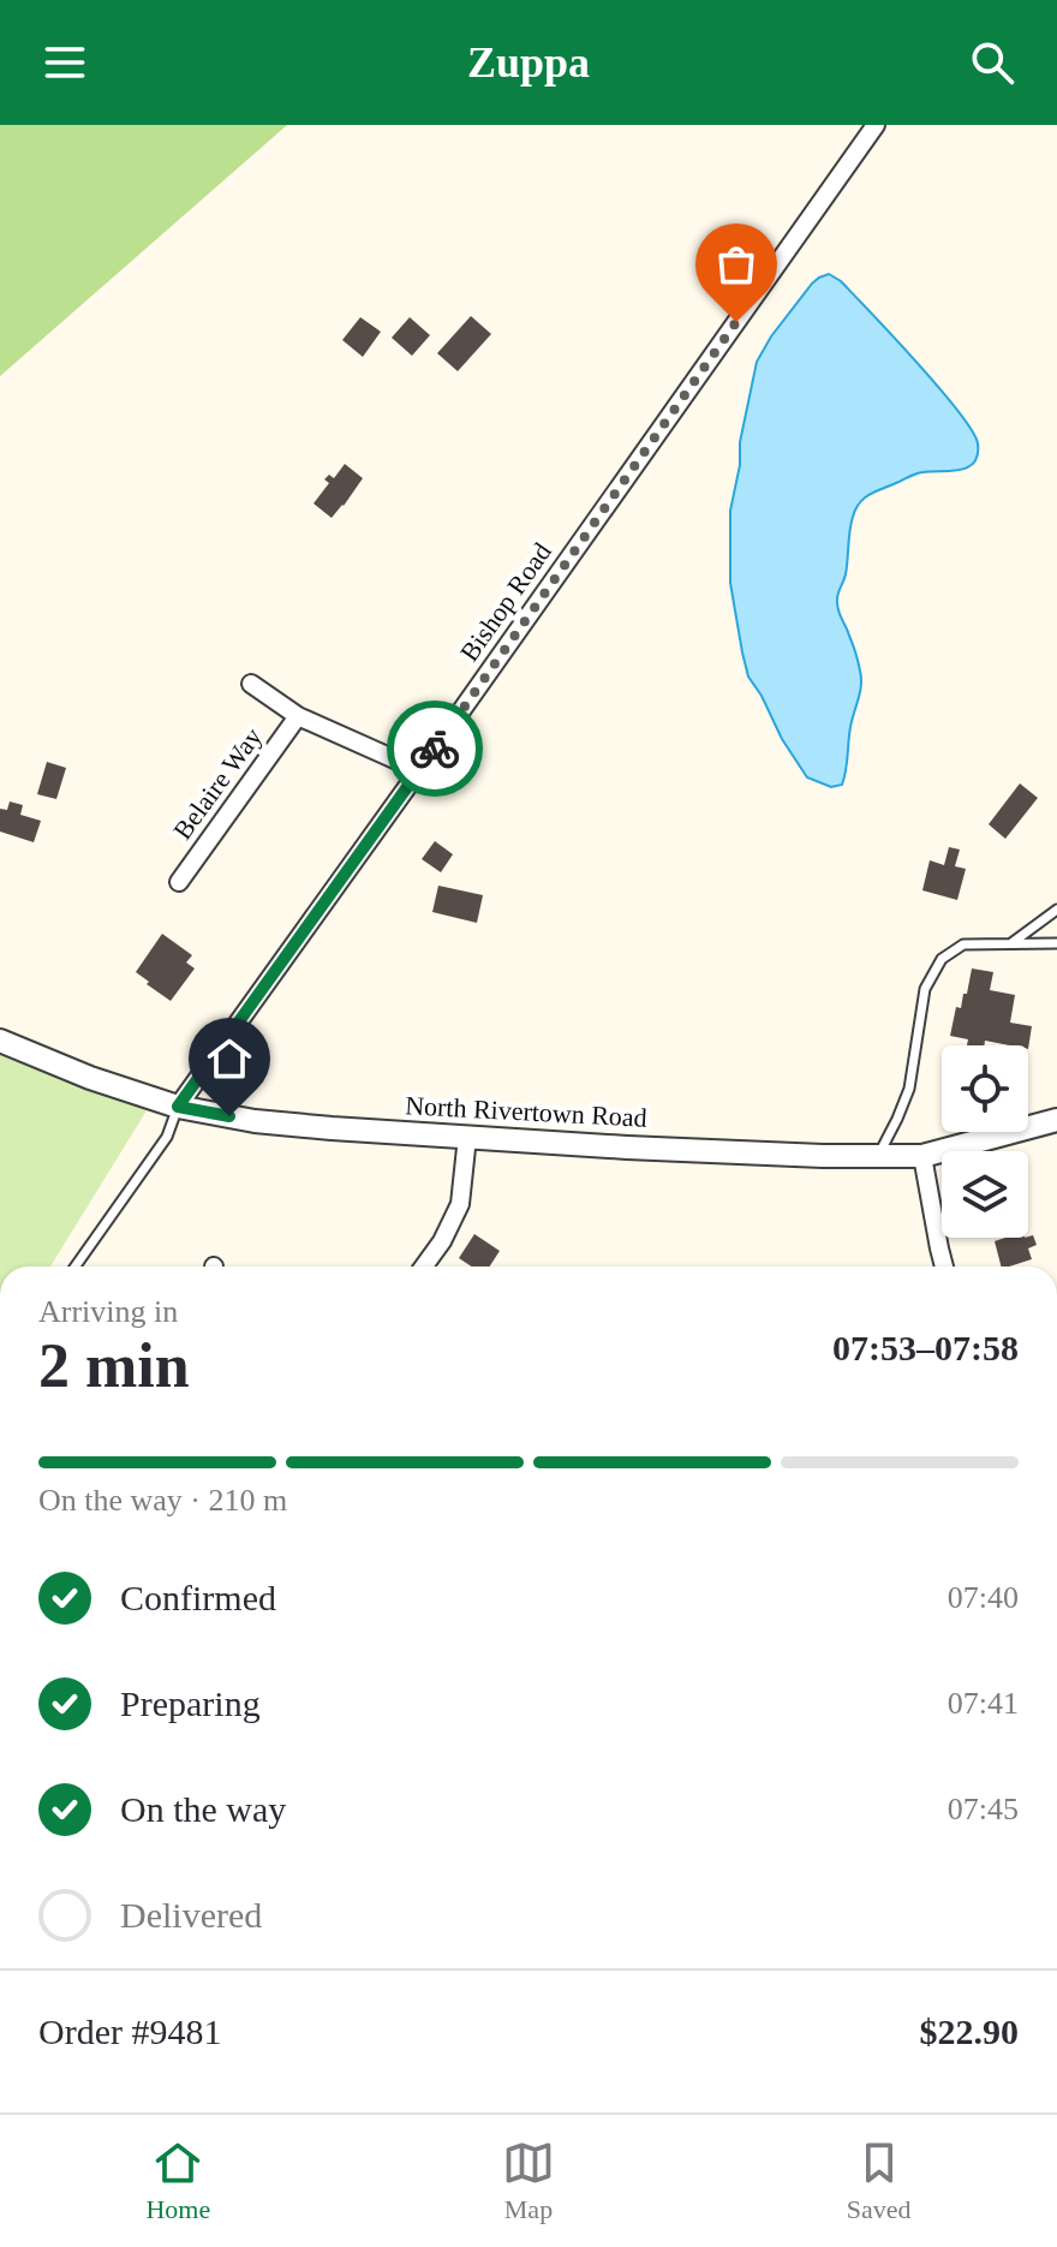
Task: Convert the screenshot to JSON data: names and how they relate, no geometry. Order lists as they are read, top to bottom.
{
  "streets": {
    "street": ["Bishop Road", "Belaire Way", "North Rivertown Road"]
  },
  "crossings": [
    ["Bishop Road", "North Rivertown Road"]
  ],
  "page": {
    "header": "Zuppa",
    "heading": ["2 min", "Arriving in", "07:53–07:58"],
    "panel": ["Order #9481", "$22.90"],
    "bar": "On the way · 210 m",
    "list": [
      ["Confirmed", "07:40"],
      ["Preparing", "07:41"],
      ["On the way", "07:45"],
      "Delivered"
    ],
    "tabs": ["Home", "Map", "Saved"]
  }
}
